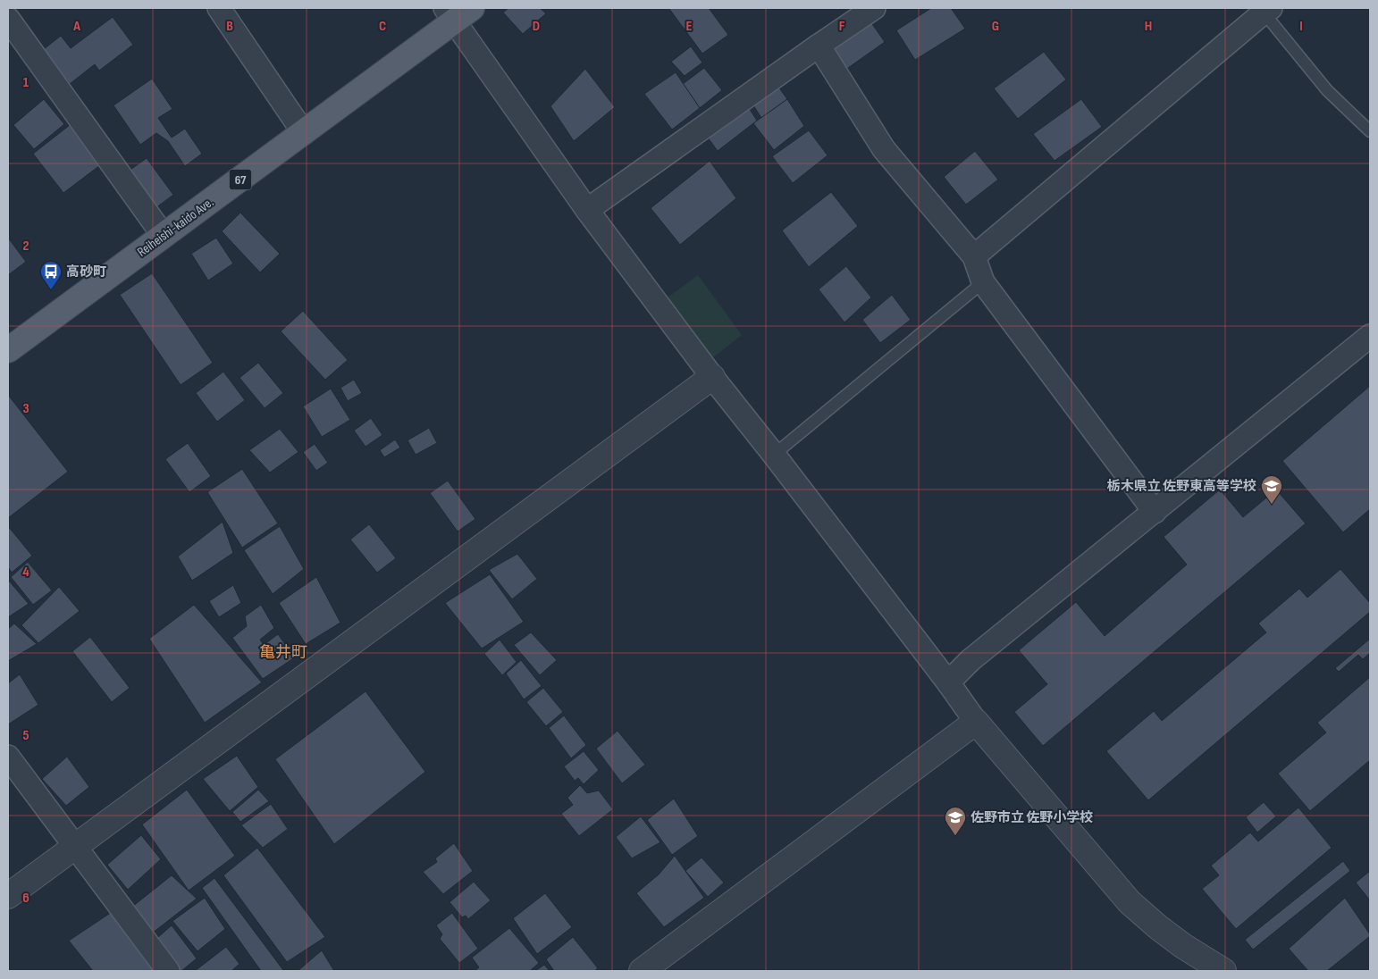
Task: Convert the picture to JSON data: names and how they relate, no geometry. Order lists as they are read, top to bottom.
{
  "streets": {
    "main road": ["67", "Reiheishi-kaido Ave."]
  },
  "districts": ["亀井町"],
  "places": {
    "bus stop": ["高砂町"],
    "school or university": ["栃木県立 佐野東高等学校", "佐野市立 佐野小学校"]
  },
  "grid": {
    "columns": [
      "A",
      "B",
      "C",
      "D",
      "E",
      "F",
      "G",
      "H",
      "I"
    ],
    "rows": [
      "1",
      "2",
      "3",
      "4",
      "5",
      "6"
    ]
  }
}
